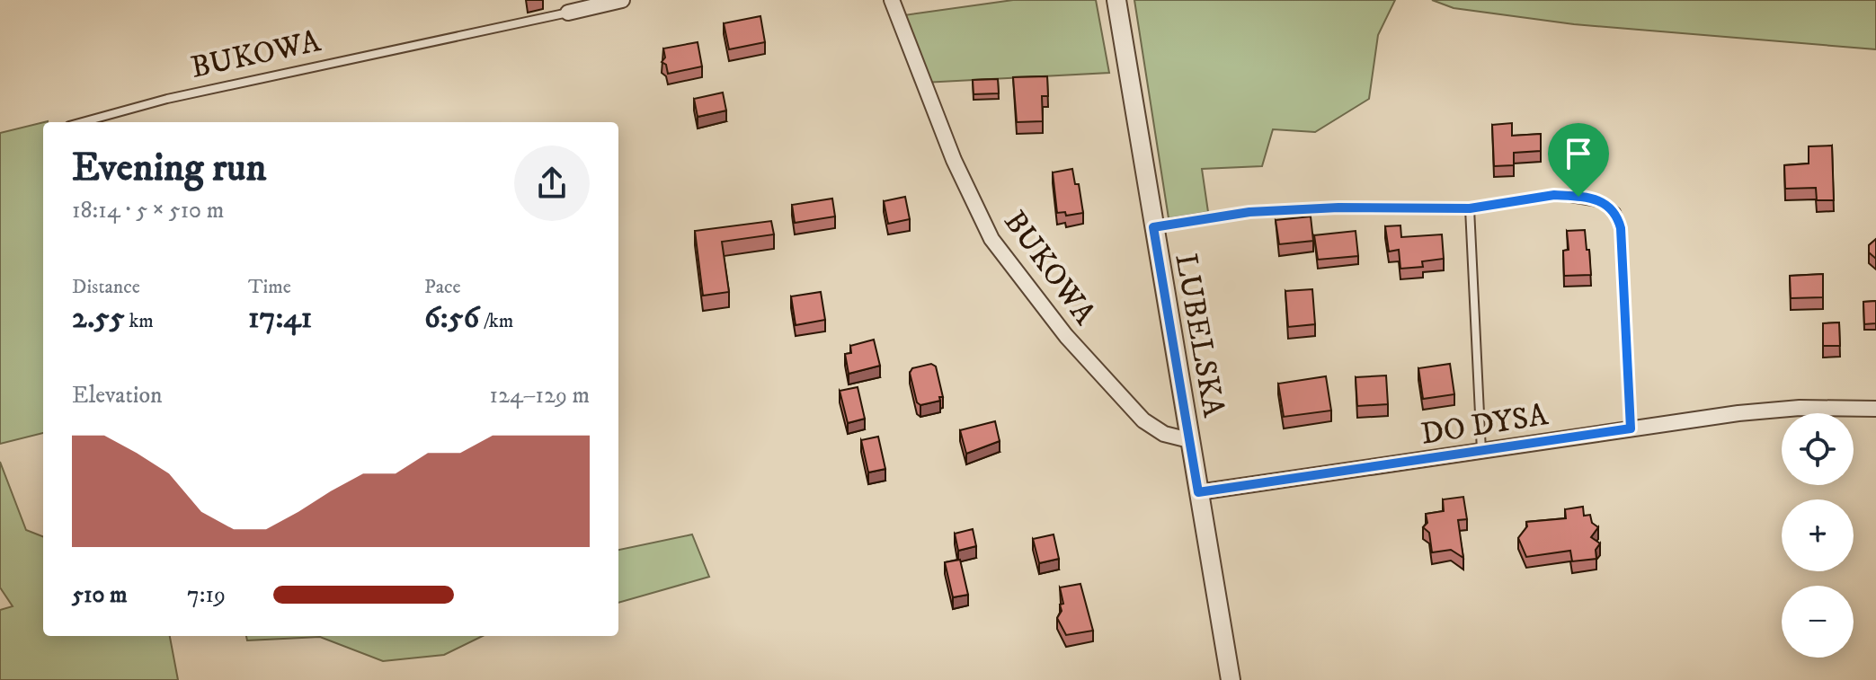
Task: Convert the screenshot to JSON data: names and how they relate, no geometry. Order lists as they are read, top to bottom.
{
  "streets": {
    "street": ["BUKOWA", "LUBELSKA", "DO DYSA"]
  },
  "crossings": [
    ["BUKOWA", "LUBELSKA"],
    ["LUBELSKA", "DO DYSA"]
  ],
  "page": {
    "heading": ["Evening run", "18:14 · 5 × 510 m"],
    "stats": [
      ["Distance", "2.55 km"],
      ["Time", "17:41"],
      ["Pace", "6:56 /km"]
    ],
    "chart": ["Elevation", "124–129 m"],
    "map_buttons": ["+", "−"],
    "list": [
      {
        "name": "510 m",
        "note": "7:19"
      }
    ]
  }
}
